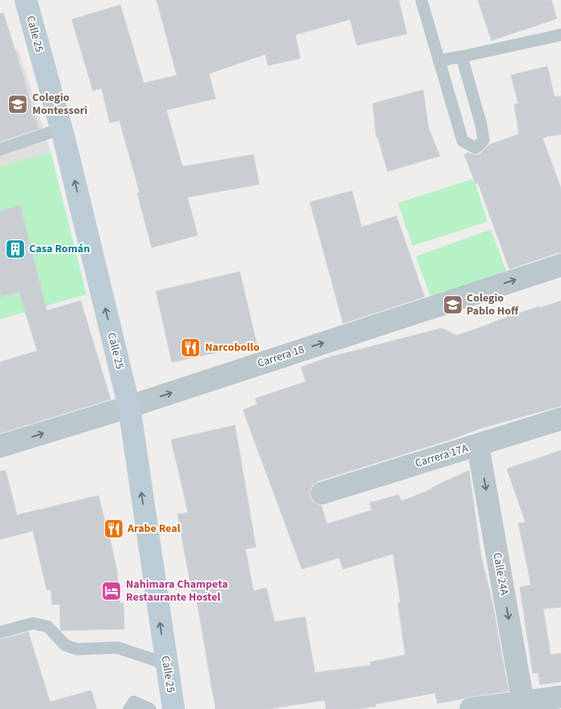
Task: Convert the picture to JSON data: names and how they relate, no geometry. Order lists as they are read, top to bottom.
{
  "streets": {
    "main road": ["Calle 25"],
    "street": ["Carrera 18", "Carrera 17A", "Calle 24A"]
  },
  "crossings": [
    ["Calle 25", "Carrera 18"],
    ["Carrera 17A", "Calle 24A"]
  ],
  "one_way": ["Calle 25", "Carrera 18", "Calle 24A"],
  "places": {
    "school or university": ["Colegio Montessori", "Colegio Pablo Hoff"],
    "building": ["Casa Román"],
    "restaurant": ["Narcobollo", "Arabe Real"],
    "hotel": ["Nahimara Champeta Restaurante Hostel"]
  }
}
